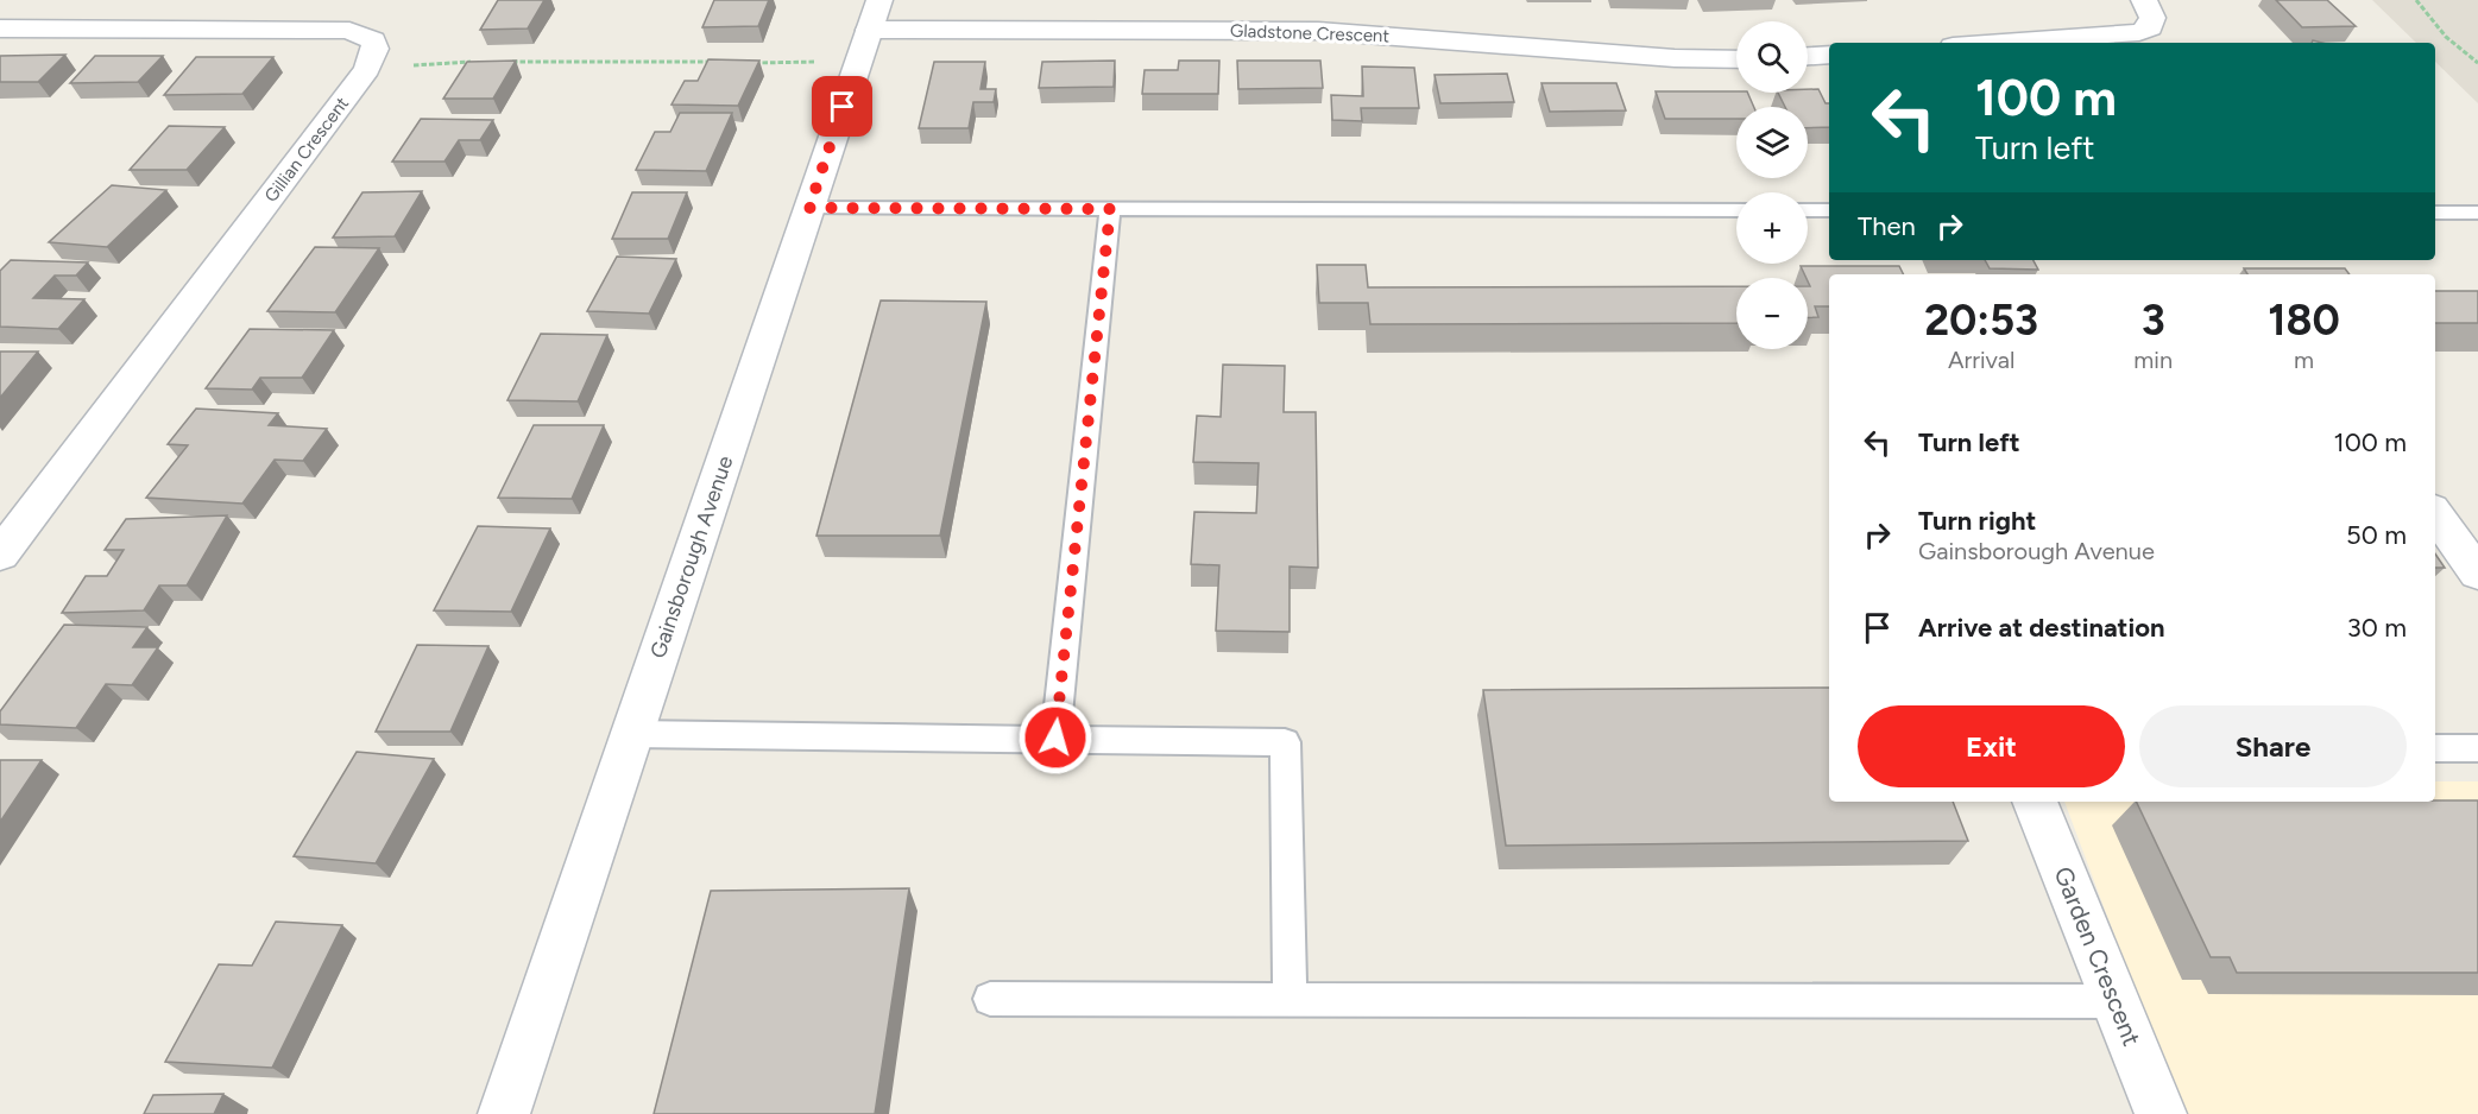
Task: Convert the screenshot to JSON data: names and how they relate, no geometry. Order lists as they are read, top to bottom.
{
  "streets": {
    "street": [
      "Gladstone Crescent",
      "Gillian Crescent",
      "Gainsborough Avenue",
      "Garden Crescent"
    ]
  },
  "crossings": [
    ["Gladstone Crescent", "Gainsborough Avenue"]
  ],
  "page": {
    "map_buttons": ["+", "−"],
    "turn": ["100 m", "Turn left"],
    "then": "Then",
    "eta": [
      "20:53",
      "Arrival",
      "3",
      "min",
      "180",
      "m"
    ],
    "list": [
      {
        "name": "Turn left",
        "value": "100 m"
      },
      {
        "name": "Turn right",
        "note": "Gainsborough Avenue",
        "value": "50 m"
      },
      {
        "name": "Arrive at destination",
        "value": "30 m"
      }
    ],
    "buttons": ["Exit", "Share"]
  }
}
